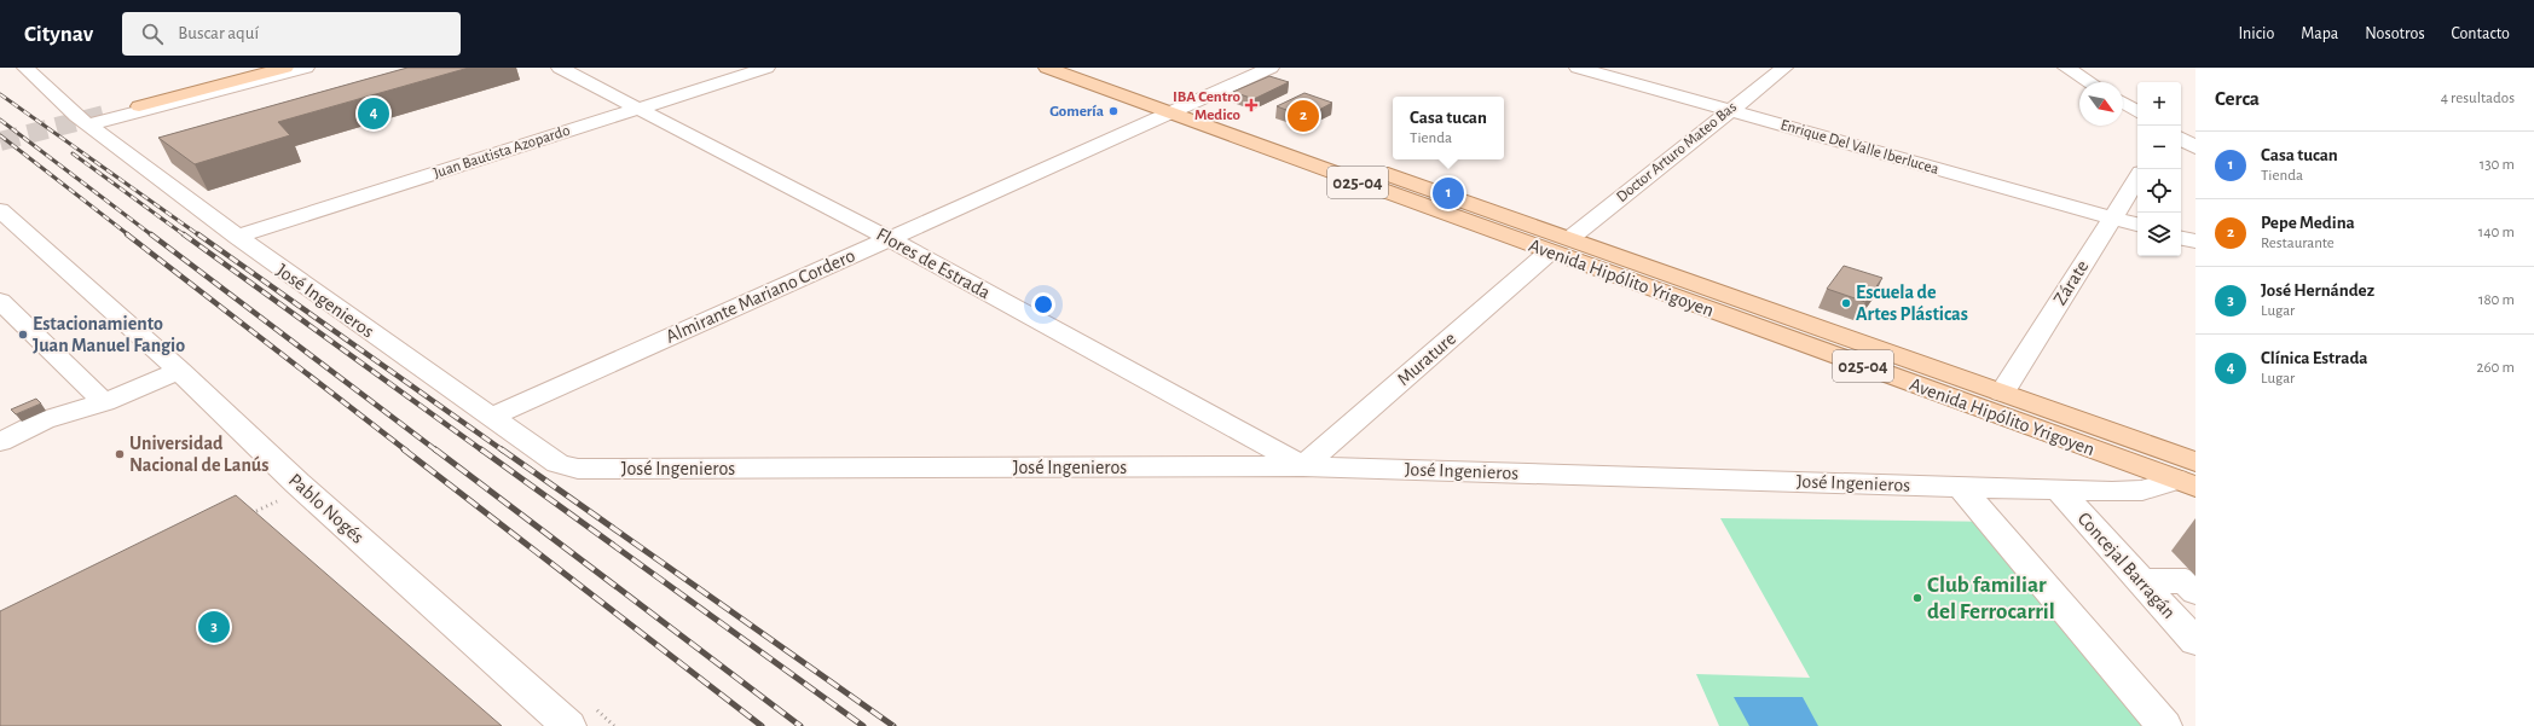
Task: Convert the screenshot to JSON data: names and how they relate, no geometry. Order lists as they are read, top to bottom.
{
  "streets": {
    "main road": ["025-04", "Avenida Hipólito Yrigoyen"],
    "street": [
      "Enrique Del Valle Iberlucea",
      "Juan Bautista Azopardo",
      "Doctor Arturo Mateo Bas",
      "Flores de Estrada",
      "Zárate",
      "Almirante Mariano Cordero",
      "José Ingenieros",
      "Murature",
      "Pablo Nogés",
      "Concejal Barragán"
    ]
  },
  "crossings": [
    ["Enrique Del Valle Iberlucea", "Doctor Arturo Mateo Bas"],
    ["Enrique Del Valle Iberlucea", "Zárate"],
    ["Juan Bautista Azopardo", "Flores de Estrada"],
    ["Juan Bautista Azopardo", "José Ingenieros"],
    ["Doctor Arturo Mateo Bas", "Avenida Hipólito Yrigoyen"],
    ["Doctor Arturo Mateo Bas", "Murature"],
    ["Flores de Estrada", "Almirante Mariano Cordero"],
    ["Flores de Estrada", "José Ingenieros"],
    ["Flores de Estrada", "Murature"],
    ["Avenida Hipólito Yrigoyen", "Zárate"],
    ["Avenida Hipólito Yrigoyen", "Almirante Mariano Cordero"],
    ["Avenida Hipólito Yrigoyen", "José Ingenieros"],
    ["Avenida Hipólito Yrigoyen", "Murature"],
    ["Almirante Mariano Cordero", "José Ingenieros"],
    ["José Ingenieros", "Murature"],
    ["José Ingenieros", "Concejal Barragán"]
  ],
  "places": {
    "health": ["IBA Centro Medico"],
    "other": [
      "Gomería",
      "Escuela de Artes Plásticas",
      "Estacionamiento Juan Manuel Fangio",
      "Universidad Nacional de Lanús",
      "Club familiar del Ferrocarril"
    ]
  },
  "north": "bottom right",
  "page": {
    "header": "Citynav",
    "search": "Buscar aquí",
    "nav": [
      "Inicio",
      "Mapa",
      "Nosotros",
      "Contacto"
    ],
    "heading": ["Cerca", "4 resultados"],
    "map_buttons": ["+", "−"],
    "pins": [
      "4",
      "2",
      "1",
      "3"
    ],
    "popup": ["Casa tucan", "Tienda"],
    "list": [
      {
        "mark": "1",
        "name": "Casa tucan",
        "note": "Tienda",
        "value": "130 m"
      },
      {
        "mark": "2",
        "name": "Pepe Medina",
        "note": "Restaurante",
        "value": "140 m"
      },
      {
        "mark": "3",
        "name": "José Hernández",
        "note": "Lugar",
        "value": "180 m"
      },
      {
        "mark": "4",
        "name": "Clínica Estrada",
        "note": "Lugar",
        "value": "260 m"
      }
    ]
  }
}
